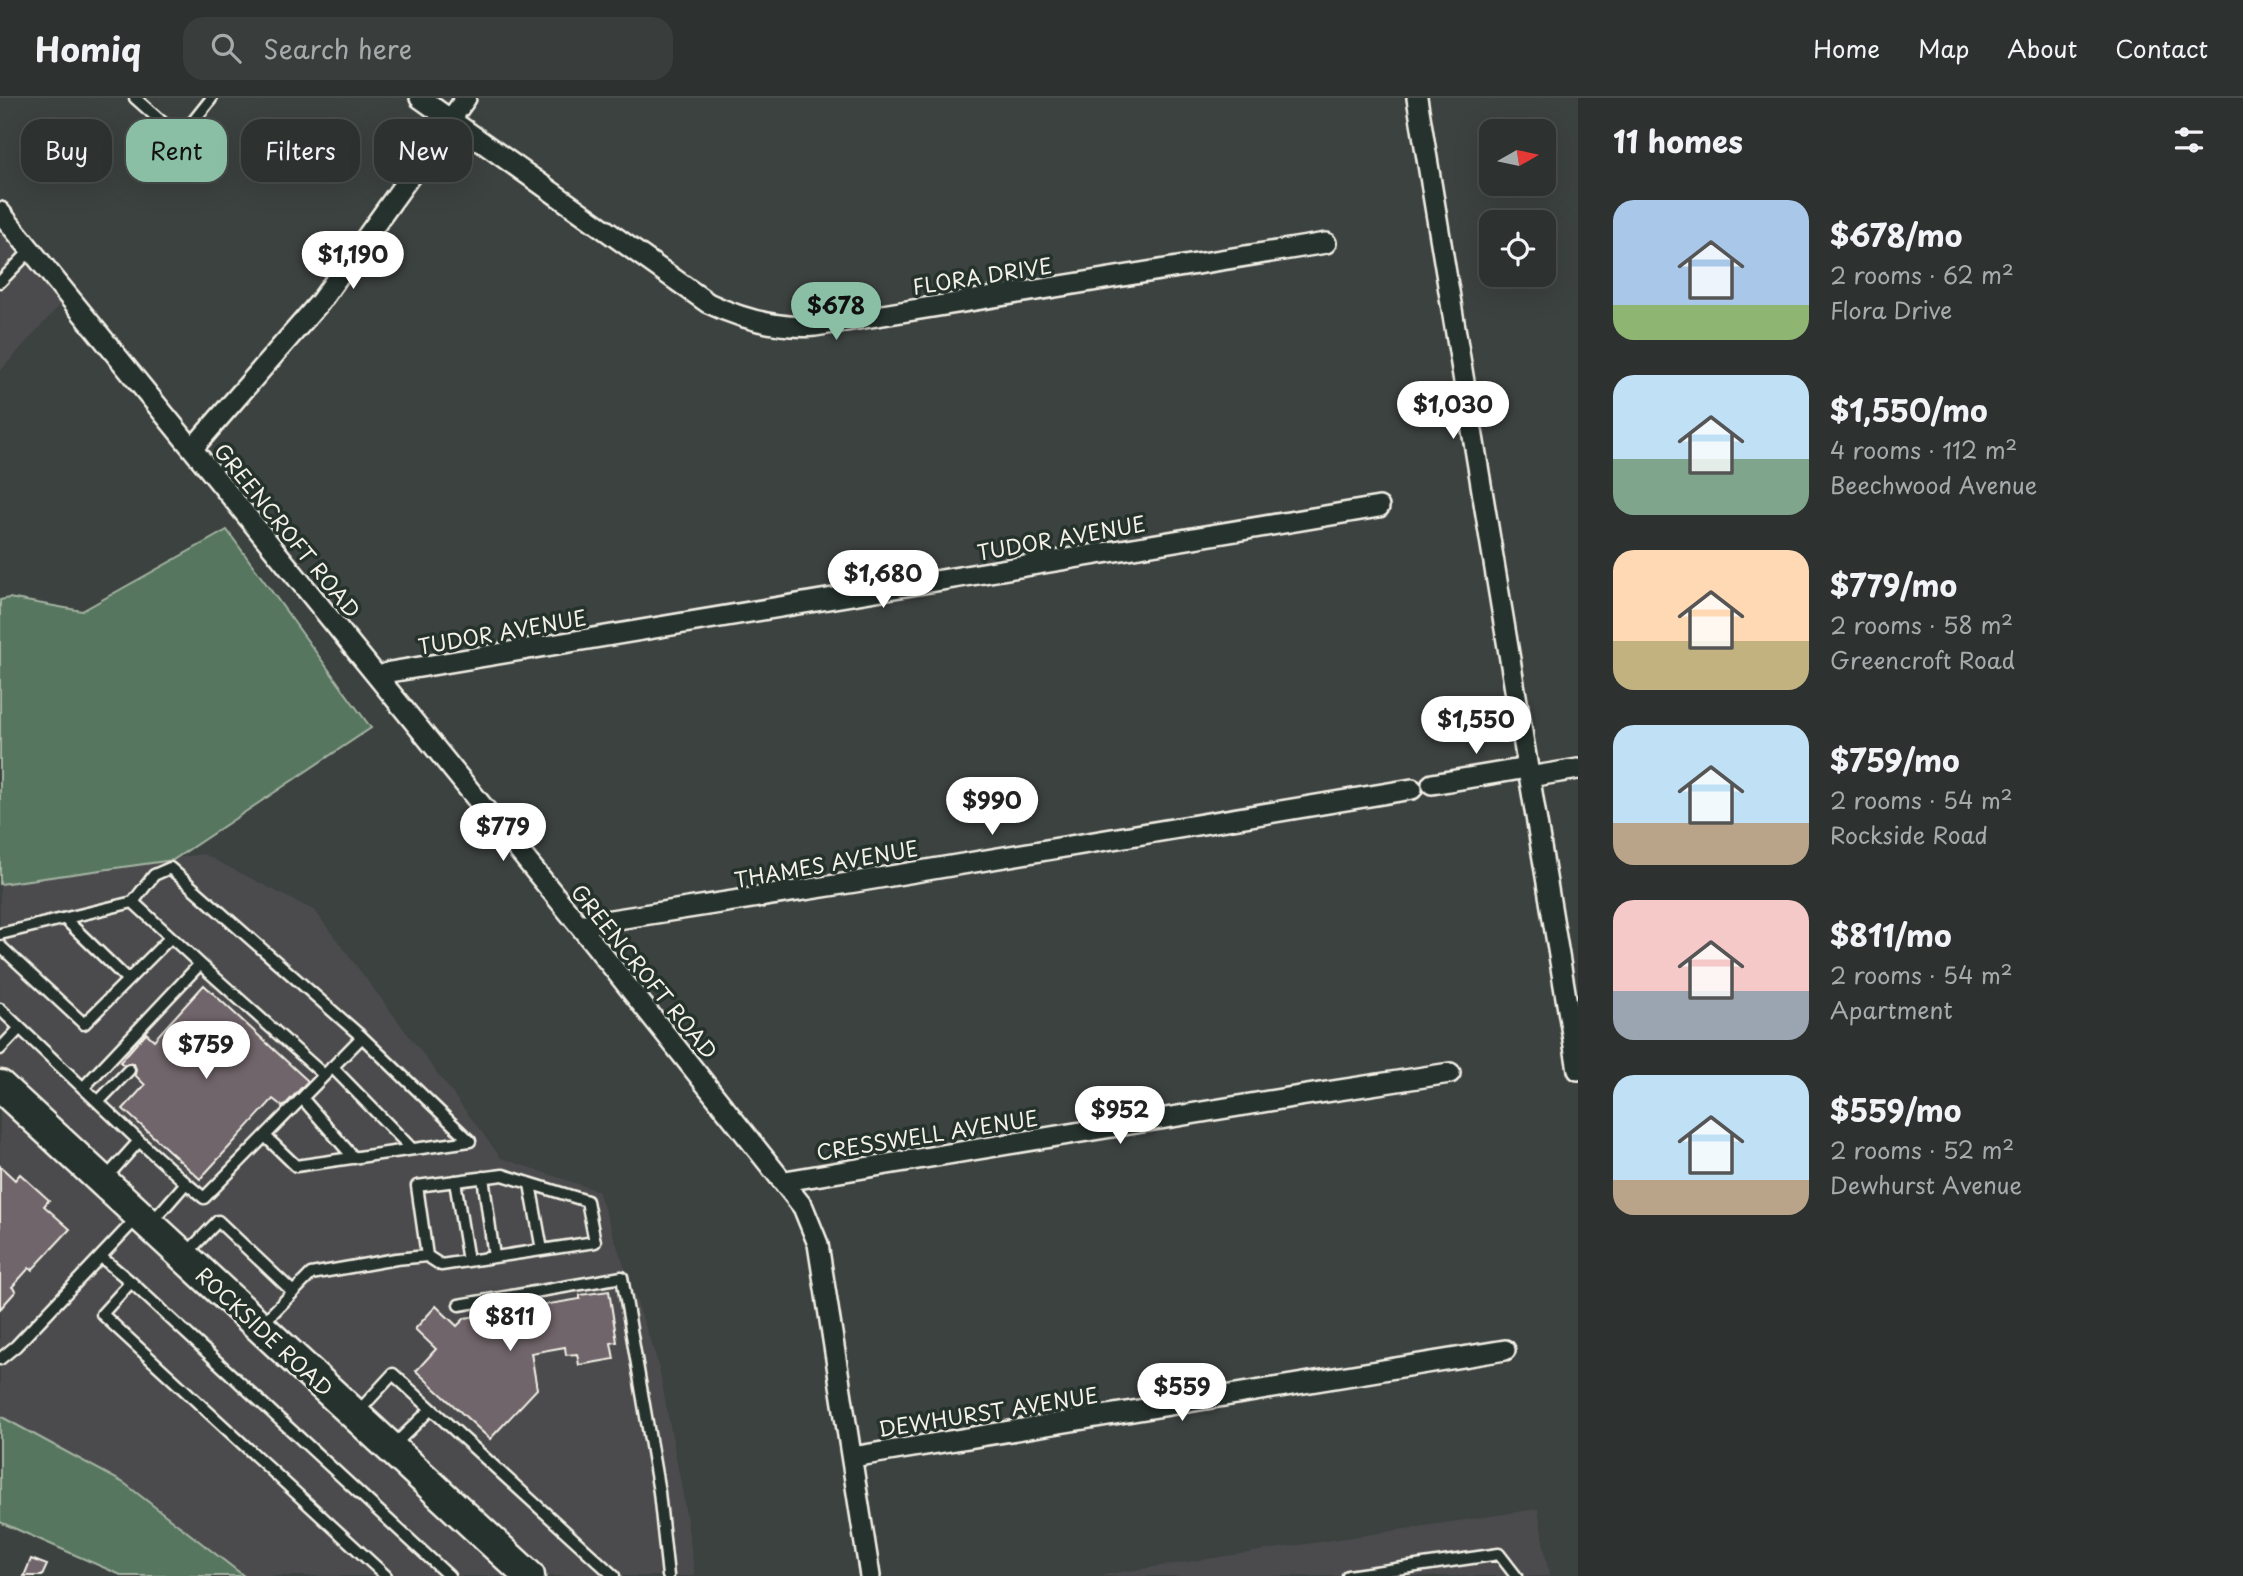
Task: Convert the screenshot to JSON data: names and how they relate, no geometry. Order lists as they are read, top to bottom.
{
  "streets": {
    "main road": ["ROCKSIDE ROAD"],
    "street": [
      "FLORA DRIVE",
      "GREENCROFT ROAD",
      "TUDOR AVENUE",
      "THAMES AVENUE",
      "CRESSWELL AVENUE",
      "DEWHURST AVENUE"
    ]
  },
  "crossings": [
    ["GREENCROFT ROAD", "TUDOR AVENUE"],
    ["GREENCROFT ROAD", "THAMES AVENUE"],
    ["GREENCROFT ROAD", "CRESSWELL AVENUE"],
    ["GREENCROFT ROAD", "DEWHURST AVENUE"]
  ],
  "north": "right",
  "page": {
    "header": "Homiq",
    "search": "Search here",
    "nav": [
      "Home",
      "Map",
      "About",
      "Contact"
    ],
    "heading": "11 homes",
    "chip": [
      "Buy",
      "Rent",
      "Filters",
      "New"
    ],
    "list": [
      {
        "name": "$678/mo",
        "note": "2 rooms · 62 m² · Flora Drive"
      },
      {
        "name": "$1,550/mo",
        "note": "4 rooms · 112 m² · Beechwood Avenue"
      },
      {
        "name": "$779/mo",
        "note": "2 rooms · 58 m² · Greencroft Road"
      },
      {
        "name": "$759/mo",
        "note": "2 rooms · 54 m² · Rockside Road"
      },
      {
        "name": "$811/mo",
        "note": "2 rooms · 54 m² · Apartment"
      },
      {
        "name": "$559/mo",
        "note": "2 rooms · 52 m² · Dewhurst Avenue"
      }
    ],
    "price": [
      "$1,190",
      "$678",
      "$1,030",
      "$1,680",
      "$1,550",
      "$990",
      "$779",
      "$759",
      "$952",
      "$811",
      "$559"
    ]
  }
}
